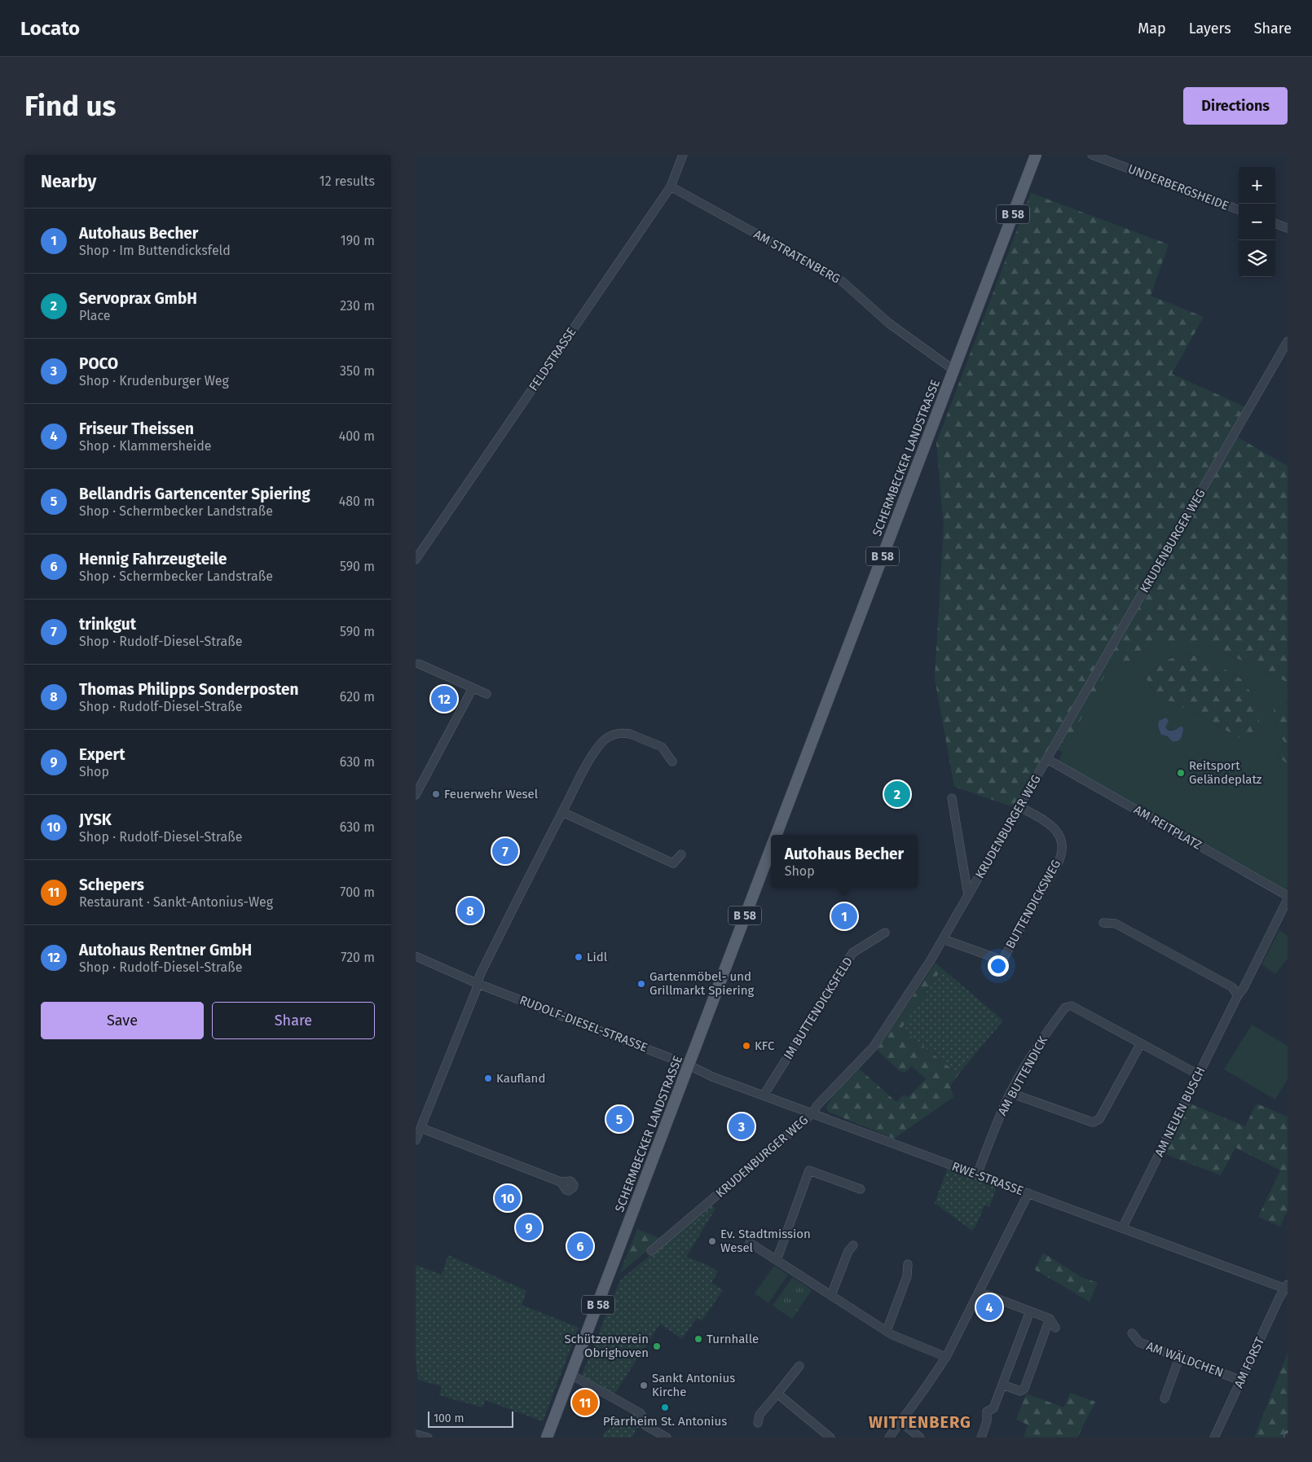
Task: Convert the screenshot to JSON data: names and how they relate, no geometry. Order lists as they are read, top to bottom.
{
  "streets": {
    "main road": ["B 58", "SCHERMBECKER LANDSTRASSE"],
    "street": [
      "UNDERBERGSHEIDE",
      "AM STRATENBERG",
      "FELDSTRASSE",
      "KRUDENBURGER WEG",
      "AM REITPLATZ",
      "BUTTENDICKSWEG",
      "IM BUTTENDICKSFELD",
      "RUDOLF-DIESEL-STRASSE",
      "AM BUTTENDICK",
      "AM NEUEN BUSCH",
      "RWE-STRASSE",
      "AM WÄLDCHEN",
      "AM FORST"
    ]
  },
  "crossings": [
    ["AM STRATENBERG", "FELDSTRASSE"],
    ["AM STRATENBERG", "SCHERMBECKER LANDSTRASSE"],
    ["SCHERMBECKER LANDSTRASSE", "RUDOLF-DIESEL-STRASSE"],
    ["SCHERMBECKER LANDSTRASSE", "RWE-STRASSE"],
    ["KRUDENBURGER WEG", "AM REITPLATZ"],
    ["KRUDENBURGER WEG", "BUTTENDICKSWEG"],
    ["KRUDENBURGER WEG", "RWE-STRASSE"],
    ["IM BUTTENDICKSFELD", "RWE-STRASSE"],
    ["RUDOLF-DIESEL-STRASSE", "RWE-STRASSE"],
    ["AM BUTTENDICK", "AM NEUEN BUSCH"],
    ["AM BUTTENDICK", "RWE-STRASSE"],
    ["AM NEUEN BUSCH", "RWE-STRASSE"],
    ["RWE-STRASSE", "AM FORST"],
    ["AM WÄLDCHEN", "AM FORST"]
  ],
  "districts": ["WITTENBERG"],
  "places": [
    "Reitsport Geländeplatz",
    "Feuerwehr Wesel",
    "Lidl",
    "Gartenmöbel- und Grillmarkt Spiering",
    "KFC",
    "Kaufland",
    "Ev. Stadtmission Wesel",
    "Turnhalle",
    "Schützenverein Obrighoven",
    "Sankt Antonius Kirche",
    "Pfarrheim St. Antonius"
  ],
  "scale_bar": "100 m",
  "page": {
    "header": "Locato",
    "nav": ["Map", "Layers", "Share"],
    "buttons": [
      "Directions",
      ["Save", "Share"]
    ],
    "title": "Find us",
    "heading": ["Nearby", "12 results"],
    "map_buttons": ["+", "−"],
    "list": [
      {
        "mark": "1",
        "name": "Autohaus Becher",
        "note": "Shop · Im Buttendicksfeld",
        "value": "190 m"
      },
      {
        "mark": "2",
        "name": "Servoprax GmbH",
        "note": "Place",
        "value": "230 m"
      },
      {
        "mark": "3",
        "name": "POCO",
        "note": "Shop · Krudenburger Weg",
        "value": "350 m"
      },
      {
        "mark": "4",
        "name": "Friseur Theissen",
        "note": "Shop · Klammersheide",
        "value": "400 m"
      },
      {
        "mark": "5",
        "name": "Bellandris Gartencenter Spiering",
        "note": "Shop · Schermbecker Landstraße",
        "value": "480 m"
      },
      {
        "mark": "6",
        "name": "Hennig Fahrzeugteile",
        "note": "Shop · Schermbecker Landstraße",
        "value": "590 m"
      },
      {
        "mark": "7",
        "name": "trinkgut",
        "note": "Shop · Rudolf-Diesel-Straße",
        "value": "590 m"
      },
      {
        "mark": "8",
        "name": "Thomas Philipps Sonderposten",
        "note": "Shop · Rudolf-Diesel-Straße",
        "value": "620 m"
      },
      {
        "mark": "9",
        "name": "Expert",
        "note": "Shop",
        "value": "630 m"
      },
      {
        "mark": "10",
        "name": "JYSK",
        "note": "Shop · Rudolf-Diesel-Straße",
        "value": "630 m"
      },
      {
        "mark": "11",
        "name": "Schepers",
        "note": "Restaurant · Sankt-Antonius-Weg",
        "value": "700 m"
      },
      {
        "mark": "12",
        "name": "Autohaus Rentner GmbH",
        "note": "Shop · Rudolf-Diesel-Straße",
        "value": "720 m"
      }
    ],
    "pins": [
      "12",
      "2",
      "7",
      "8",
      "1",
      "5",
      "3",
      "10",
      "9",
      "6",
      "4",
      "11"
    ],
    "popup": ["Autohaus Becher", "Shop"],
    "scale": "100 m"
  }
}
